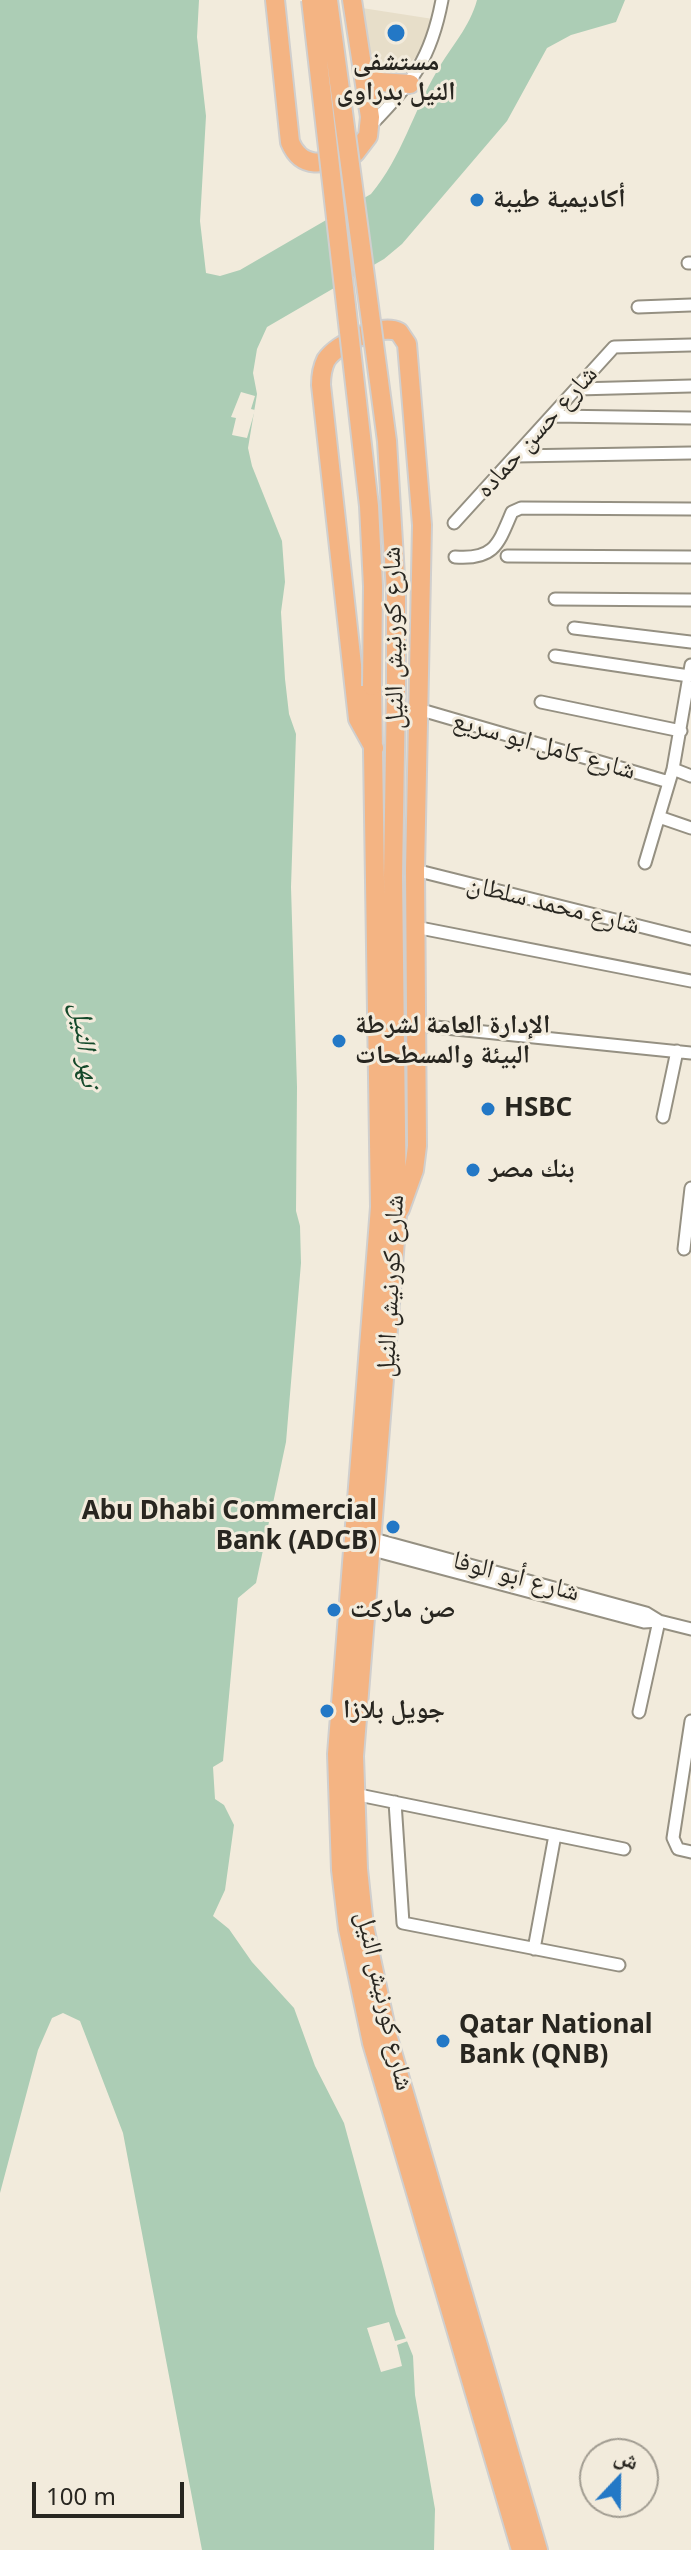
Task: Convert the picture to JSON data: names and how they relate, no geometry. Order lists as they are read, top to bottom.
{
  "streets": {
    "highway": ["شارع كورنيش النيل"],
    "street": [
      "شارع حسن حماده",
      "شارع كامل ابو سريع",
      "شارع محمد سلطان",
      "شارع أبو الوفا"
    ]
  },
  "crossings": [
    ["شارع كورنيش النيل", "شارع أبو الوفا"]
  ],
  "water": ["نهر النيل"],
  "places": [
    "مستشفى النيل بدراوى",
    "أكاديمية طيبة",
    "الإدارة العامة لشرطة البيئة والمسطحات",
    "HSBC",
    "بنك مصر",
    "Abu Dhabi Commercial Bank (ADCB)",
    "صن ماركت",
    "جويل بلازا",
    "Qatar National Bank (QNB)"
  ],
  "scale_bar": "100 m",
  "north": "top"
}
